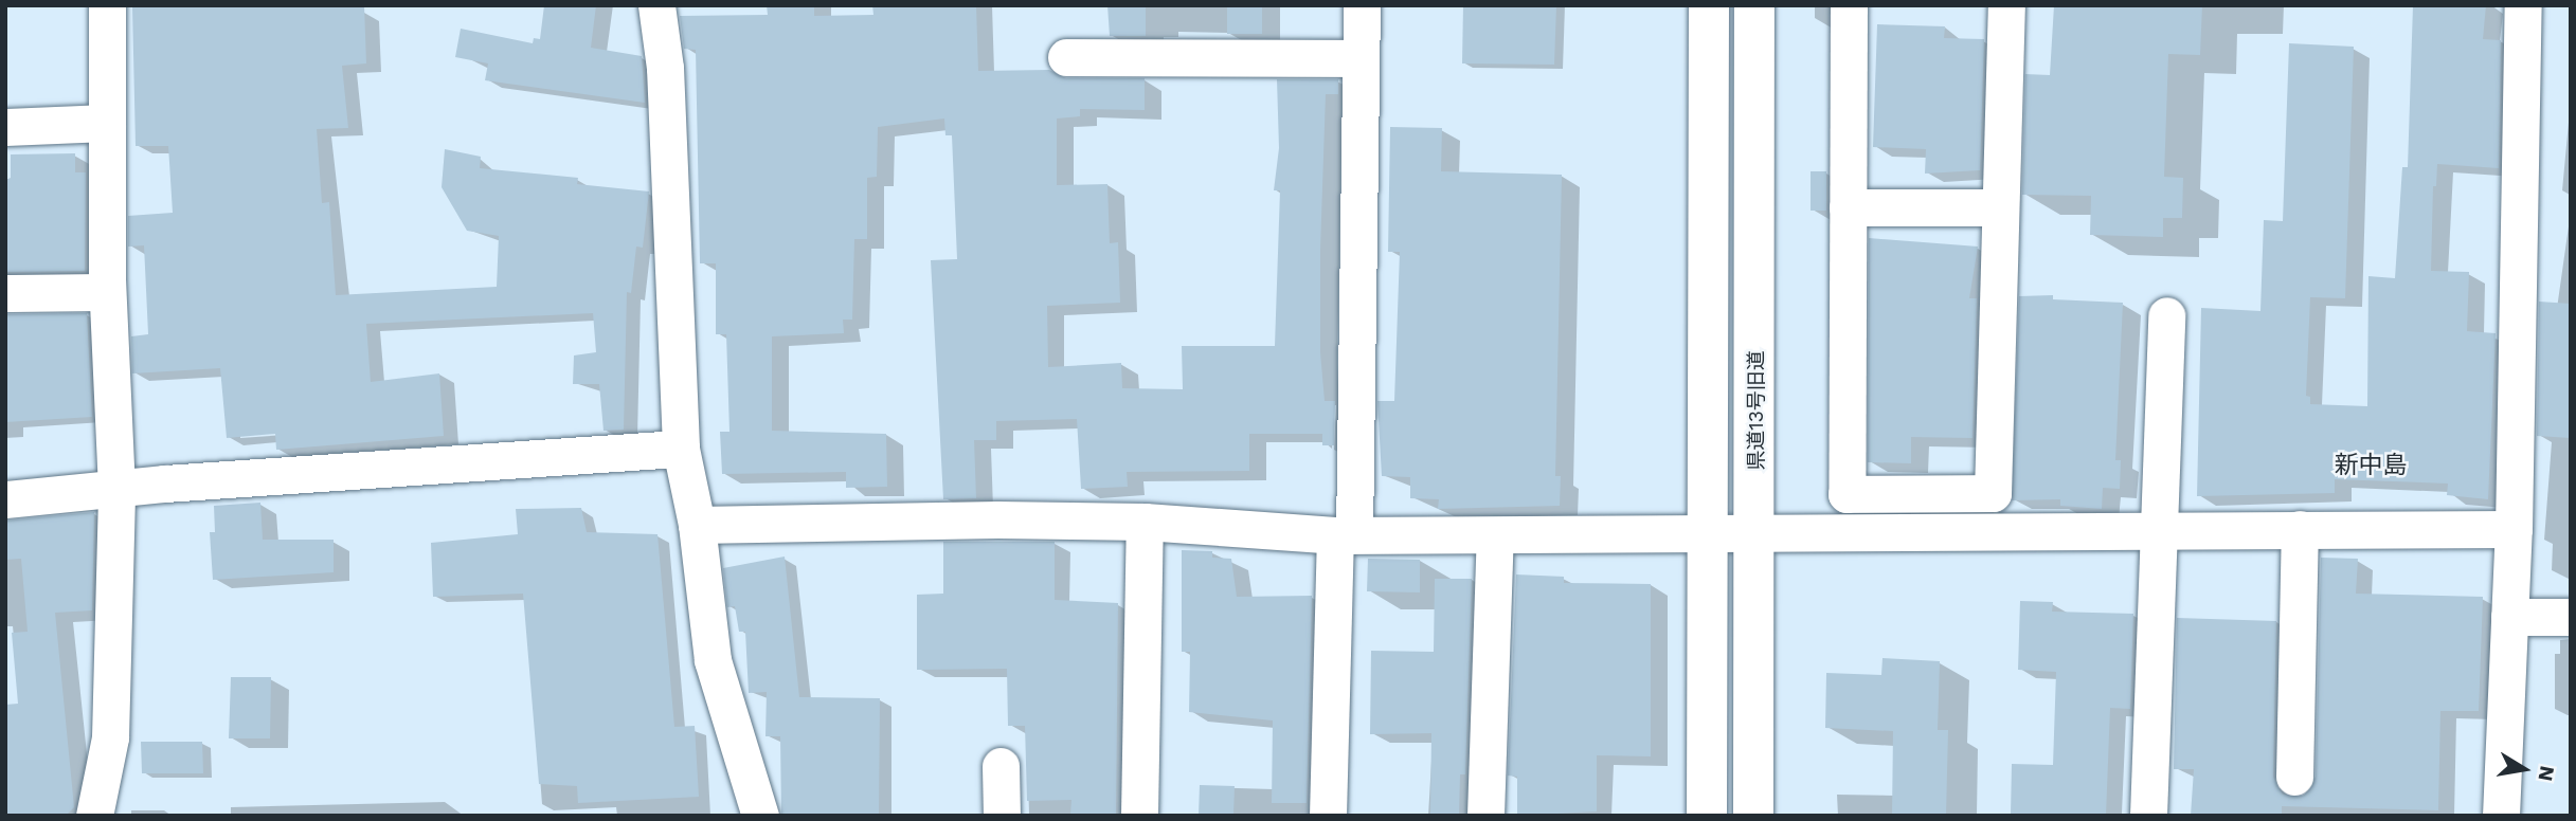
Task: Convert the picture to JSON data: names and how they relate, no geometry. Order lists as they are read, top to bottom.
{
  "streets": {
    "street": ["県道13号旧道"]
  },
  "districts": ["新中島"],
  "north": "right"
}
